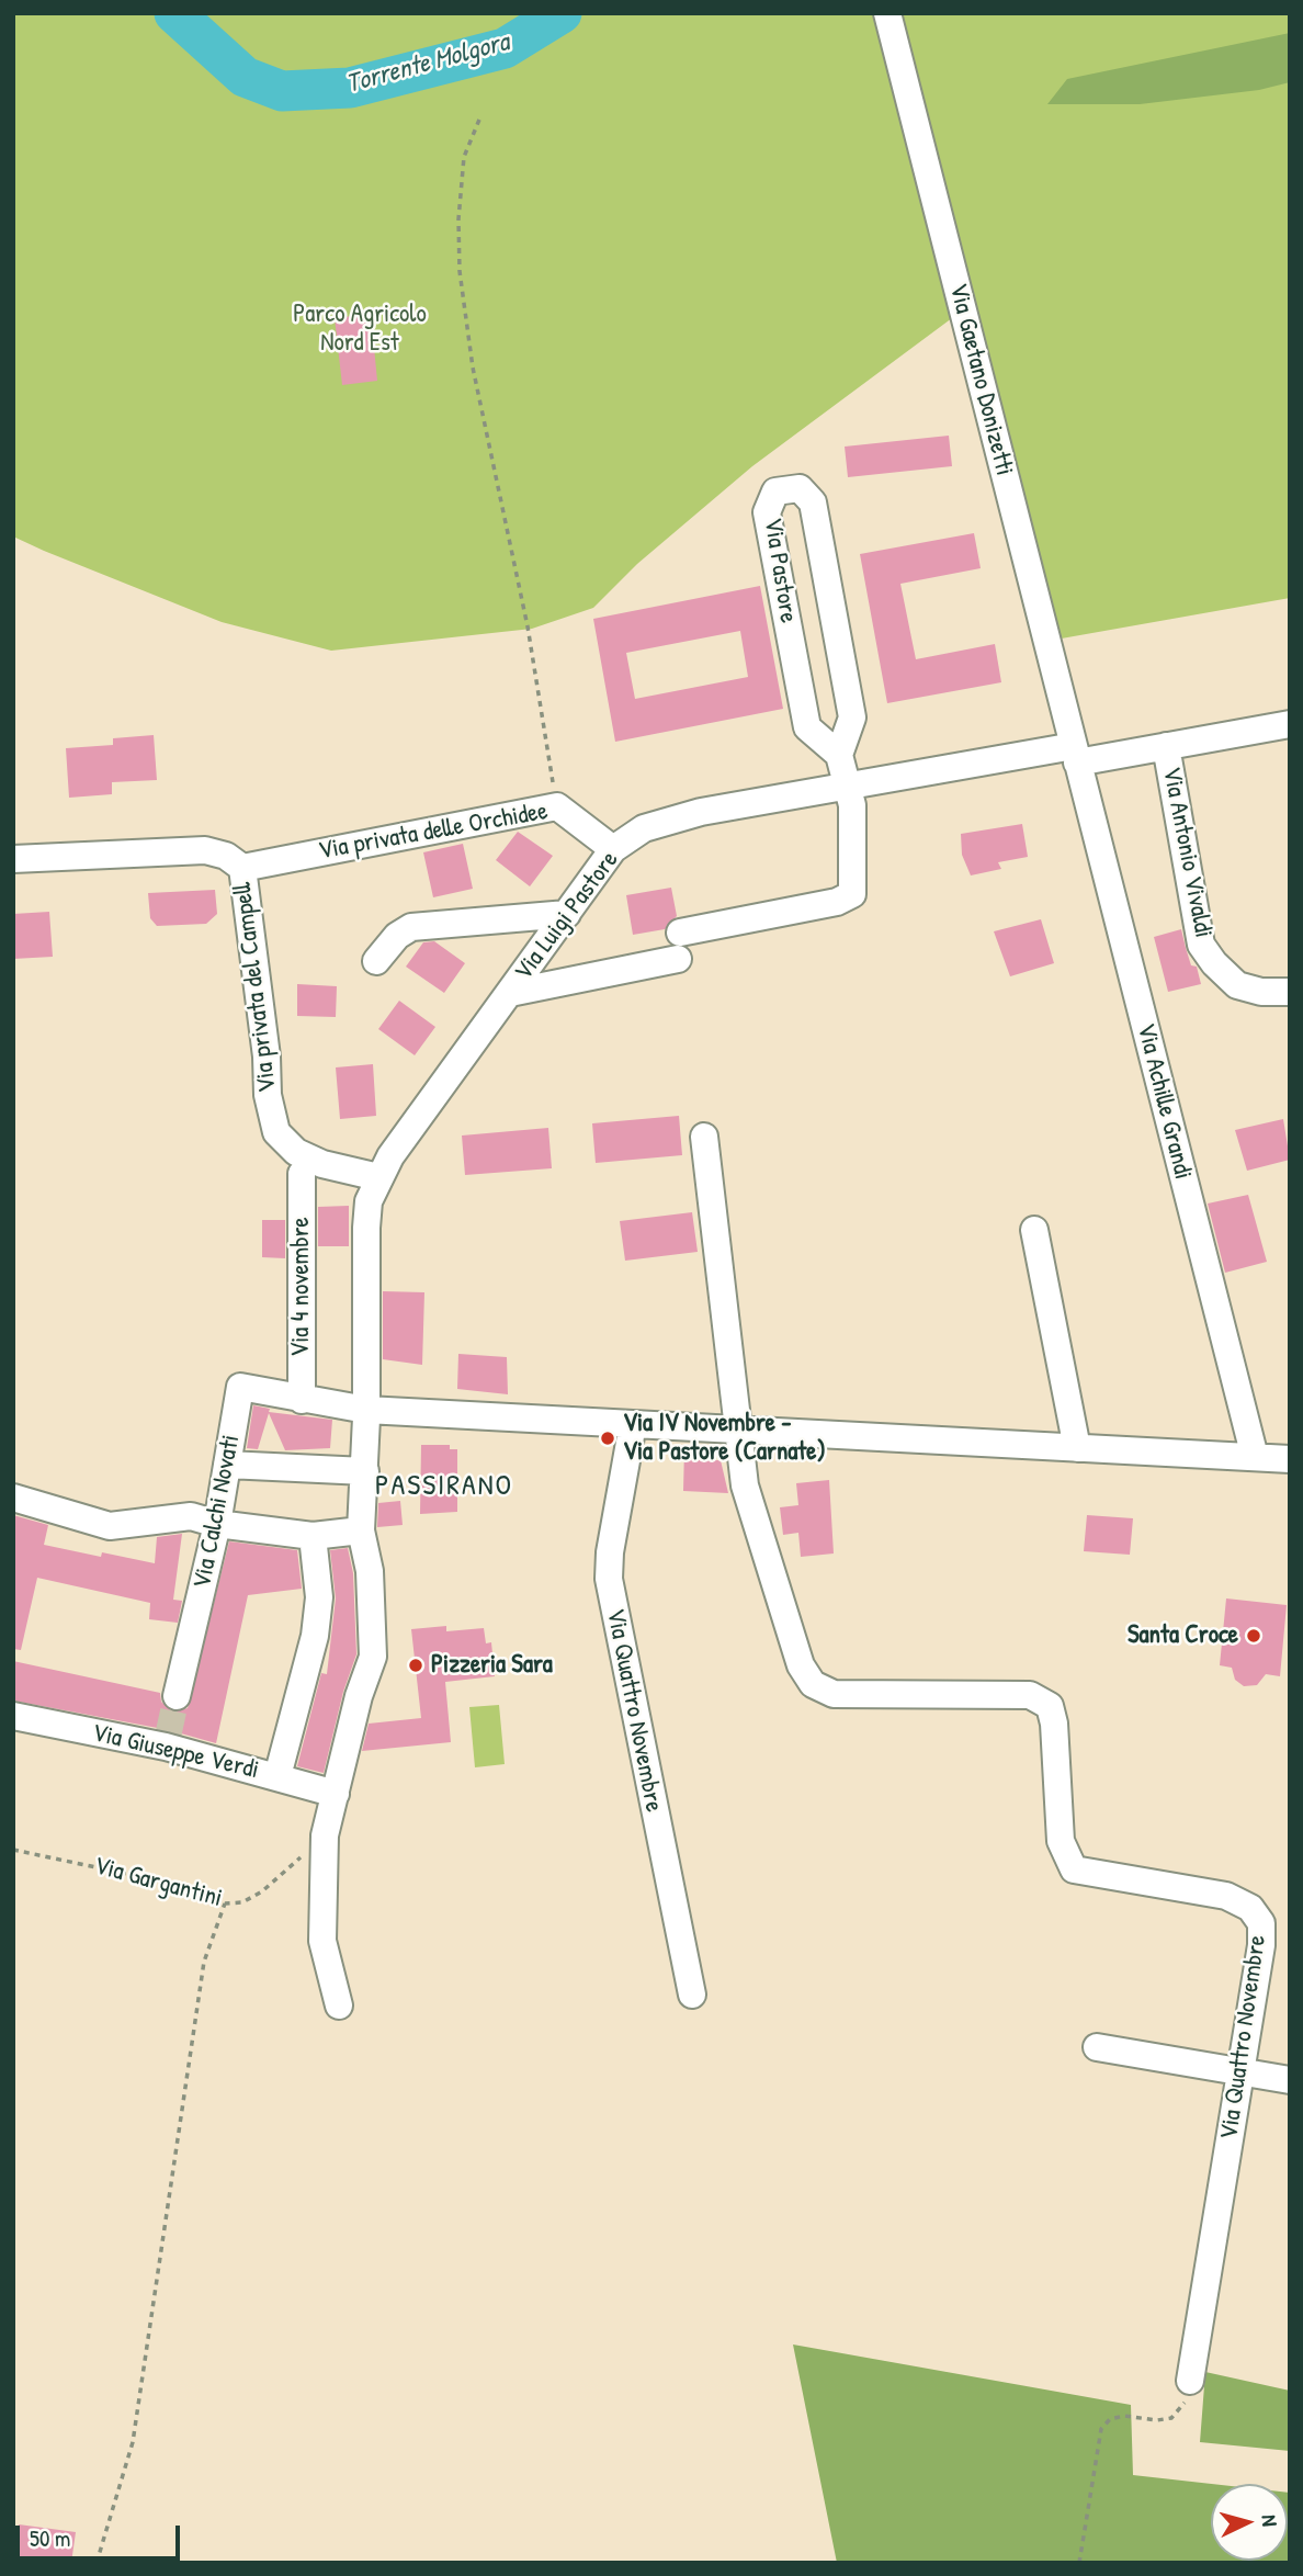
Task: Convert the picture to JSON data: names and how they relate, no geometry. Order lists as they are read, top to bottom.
{
  "streets": {
    "street": [
      "Via Gaetano Donizetti",
      "Via Pastore",
      "Via privata delle Orchidee",
      "Via Antonio Vivaldi",
      "Via Luigi Pastore",
      "Via privata del Campell",
      "Via Achille Grandi",
      "Via 4 novembre",
      "Via Calchi Novati",
      "Via Quattro Novembre",
      "Via Giuseppe Verdi"
    ],
    "path": ["Via Gargantini"]
  },
  "crossings": [
    ["Via Gaetano Donizetti", "Via Luigi Pastore"],
    ["Via Gaetano Donizetti", "Via Achille Grandi"],
    ["Via privata delle Orchidee", "Via Luigi Pastore"],
    ["Via privata delle Orchidee", "Via privata del Campell"],
    ["Via Luigi Pastore", "Via privata del Campell"],
    ["Via Luigi Pastore", "Via Achille Grandi"],
    ["Via 4 novembre", "Via Calchi Novati"]
  ],
  "districts": ["PASSIRANO"],
  "water": ["Torrente Molgora"],
  "parks": ["Parco Agricolo Nord Est"],
  "places": ["Via IV Novembre - Via Pastore (Carnate)", "Santa Croce", "Pizzeria Sara"],
  "scale_bar": "50 m",
  "north": "right"
}
